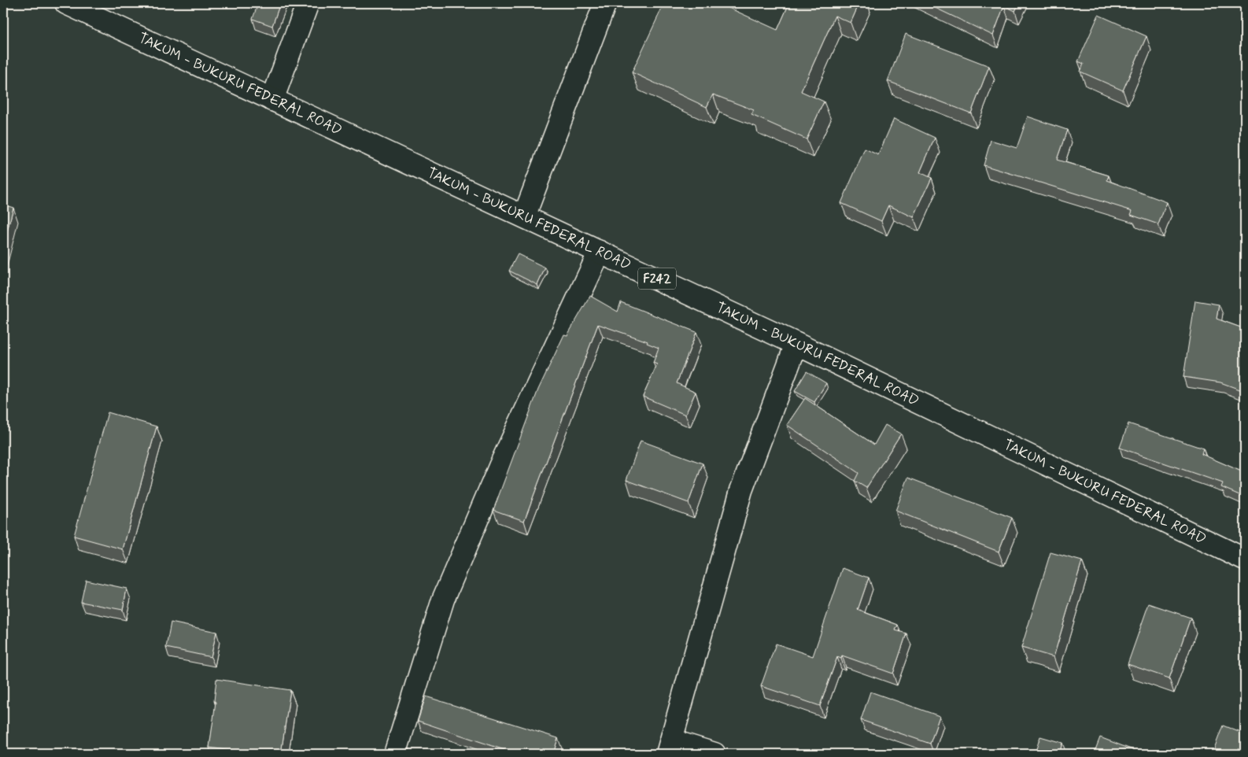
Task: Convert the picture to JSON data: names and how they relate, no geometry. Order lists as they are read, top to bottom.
{
  "streets": {
    "street": ["TAKUM - BUKURU FEDERAL ROAD", "F242"]
  }
}
